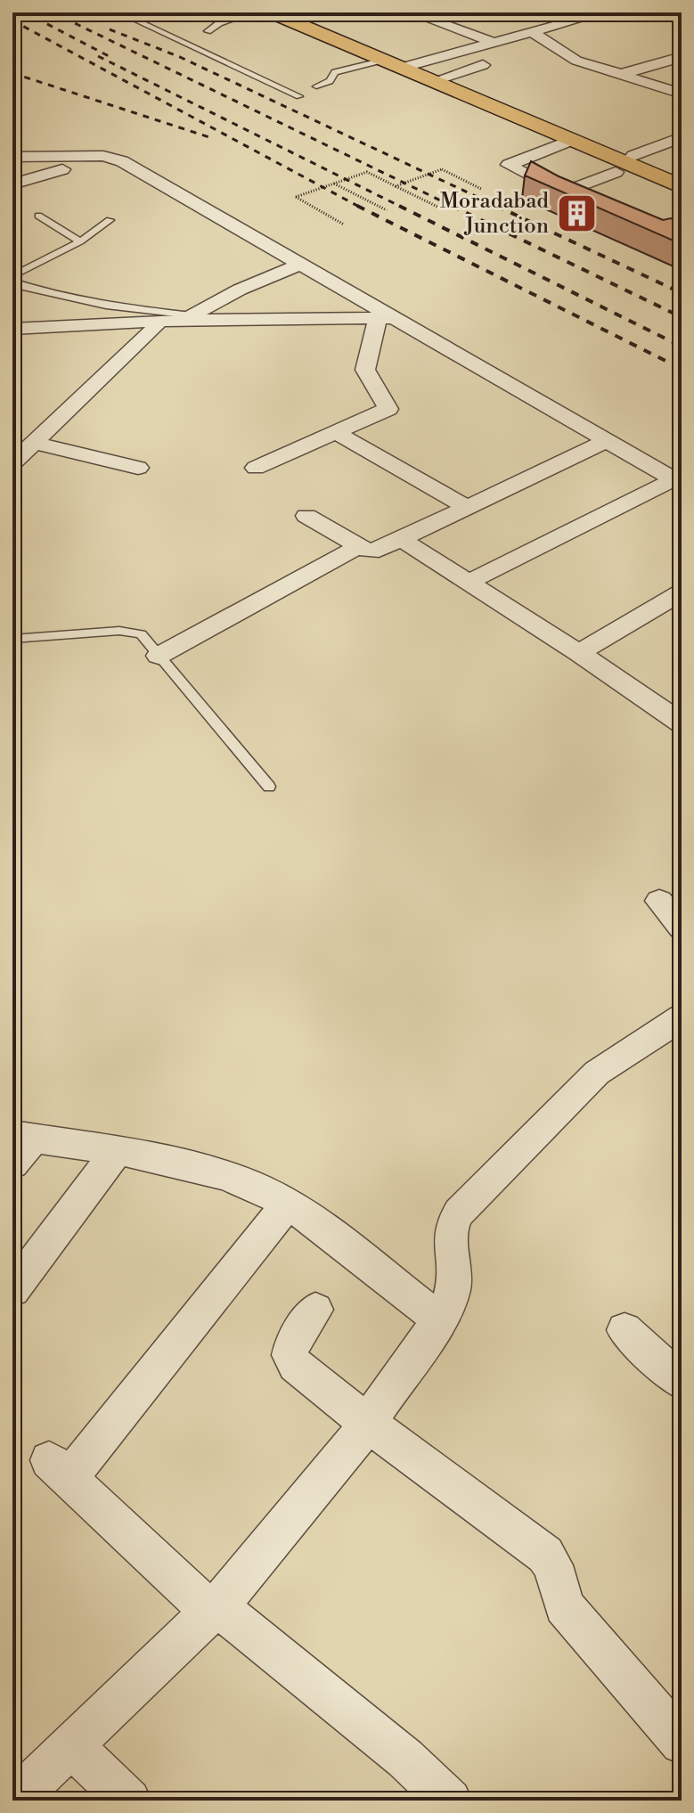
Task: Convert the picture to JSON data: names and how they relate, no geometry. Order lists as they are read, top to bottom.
{
  "places": {
    "building": ["Moradabad Junction"]
  }
}
